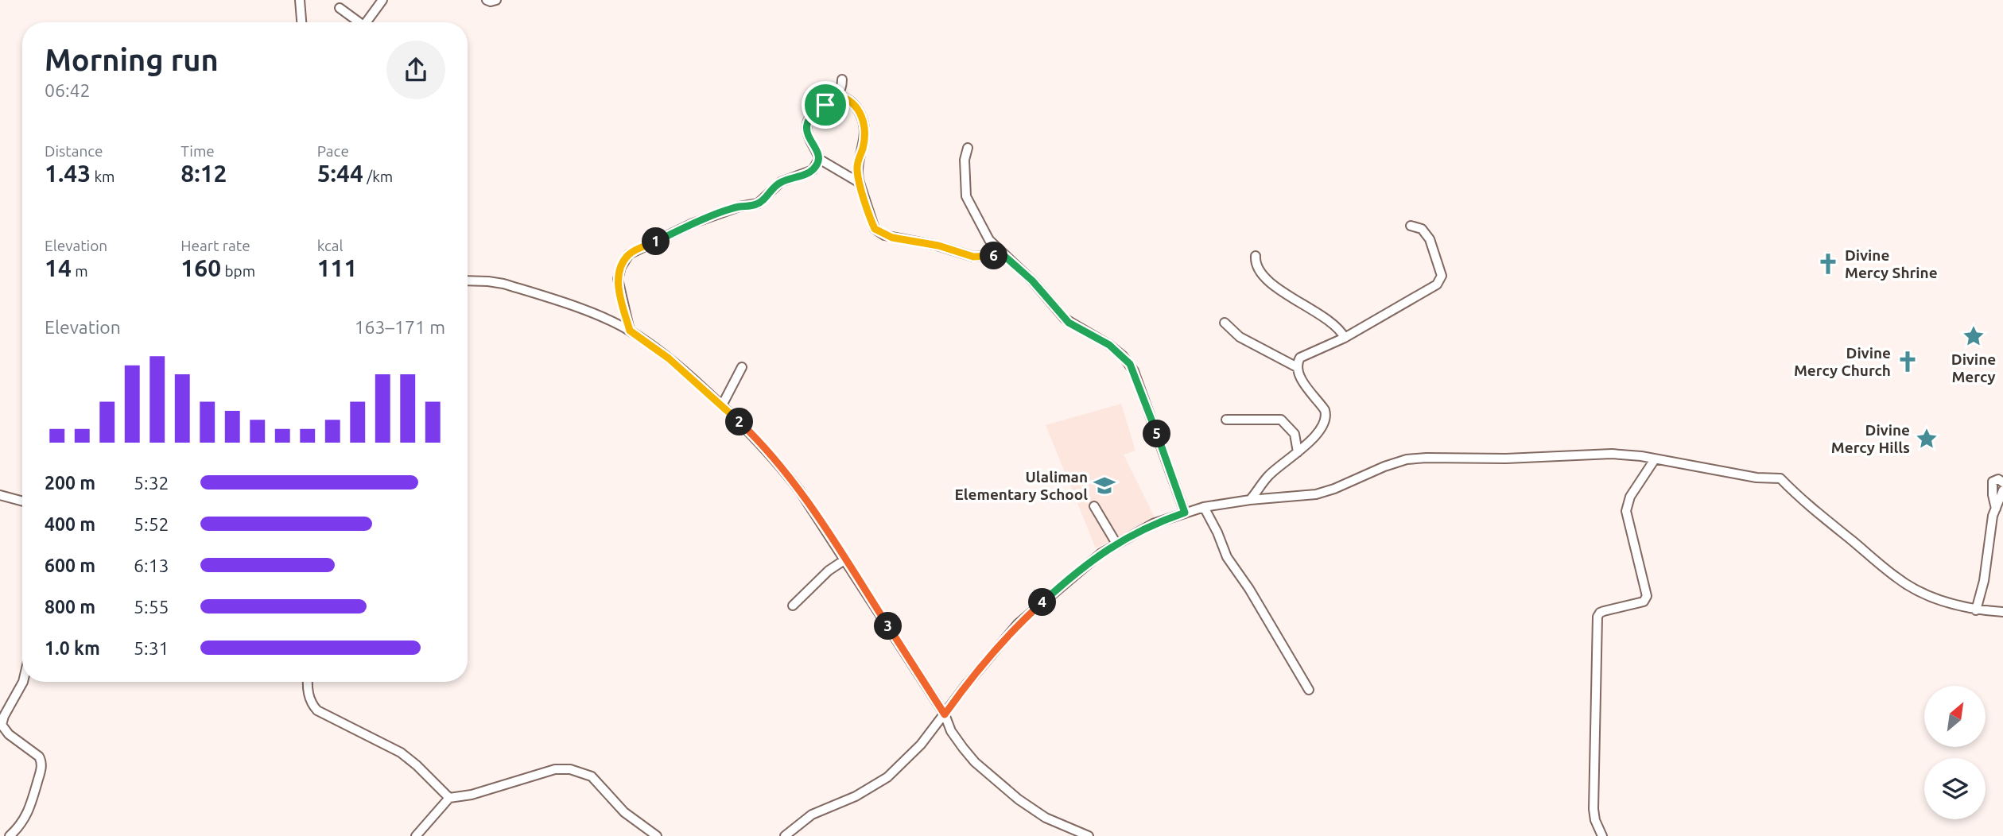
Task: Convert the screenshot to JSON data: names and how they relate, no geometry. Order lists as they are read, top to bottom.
{
  "places": {
    "church": ["Divine Mercy Shrine", "Divine Mercy Church"],
    "place": ["Divine Mercy", "Divine Mercy Hills"],
    "school or university": ["Ulaliman Elementary School"]
  },
  "north": "top right",
  "page": {
    "heading": ["Morning run", "06:42"],
    "stats": [
      ["Distance", "1.43 km"],
      ["Time", "8:12"],
      ["Pace", "5:44 /km"],
      ["Elevation", "14 m"],
      ["Heart rate", "160 bpm"],
      ["kcal", "111"]
    ],
    "pins": [
      "1",
      "6",
      "2",
      "5",
      "4",
      "3"
    ],
    "chart": ["Elevation", "163–171 m"],
    "list": [
      {
        "name": "200 m",
        "note": "5:32"
      },
      {
        "name": "400 m",
        "note": "5:52"
      },
      {
        "name": "600 m",
        "note": "6:13"
      },
      {
        "name": "800 m",
        "note": "5:55"
      },
      {
        "name": "1.0 km",
        "note": "5:31"
      }
    ]
  }
}
